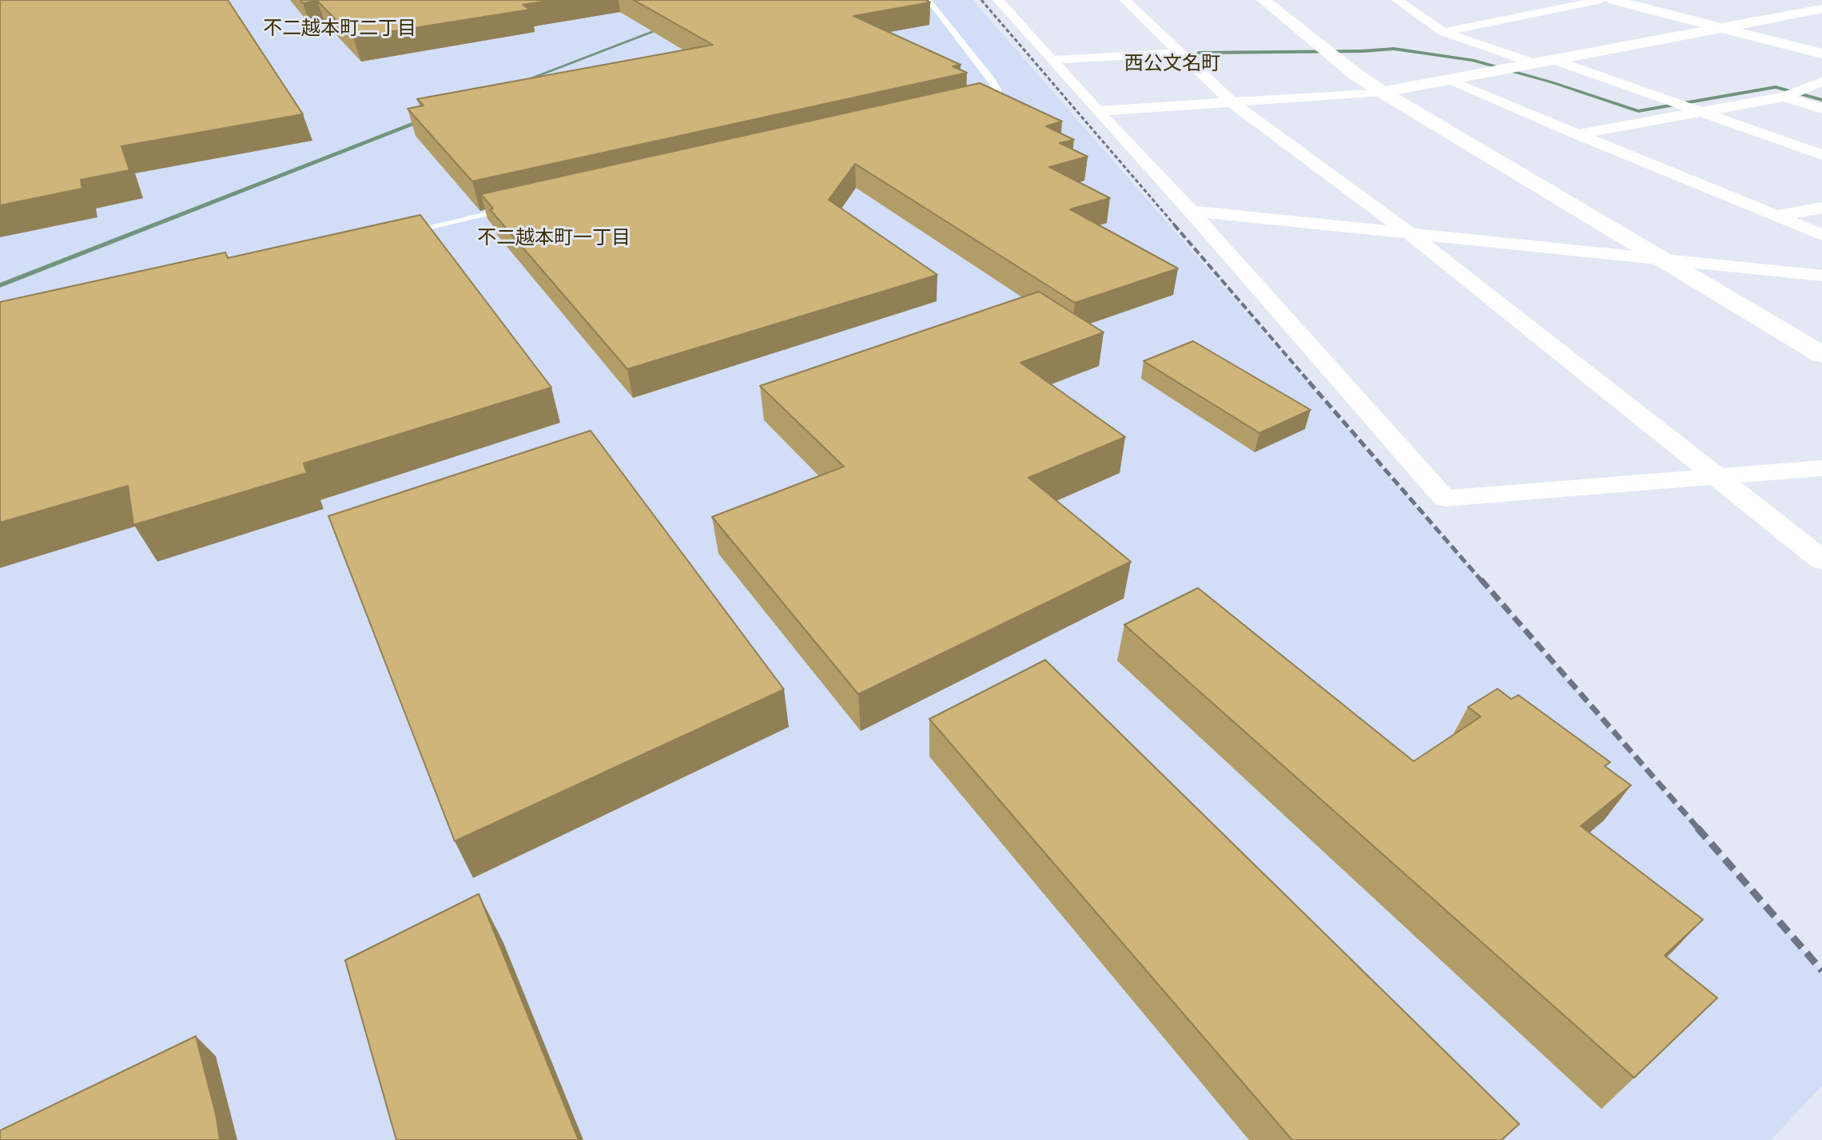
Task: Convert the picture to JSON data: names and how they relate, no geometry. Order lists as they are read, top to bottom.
{
  "districts": ["不二越本町二丁目", "西公文名町", "不二越本町一丁目"]
}
